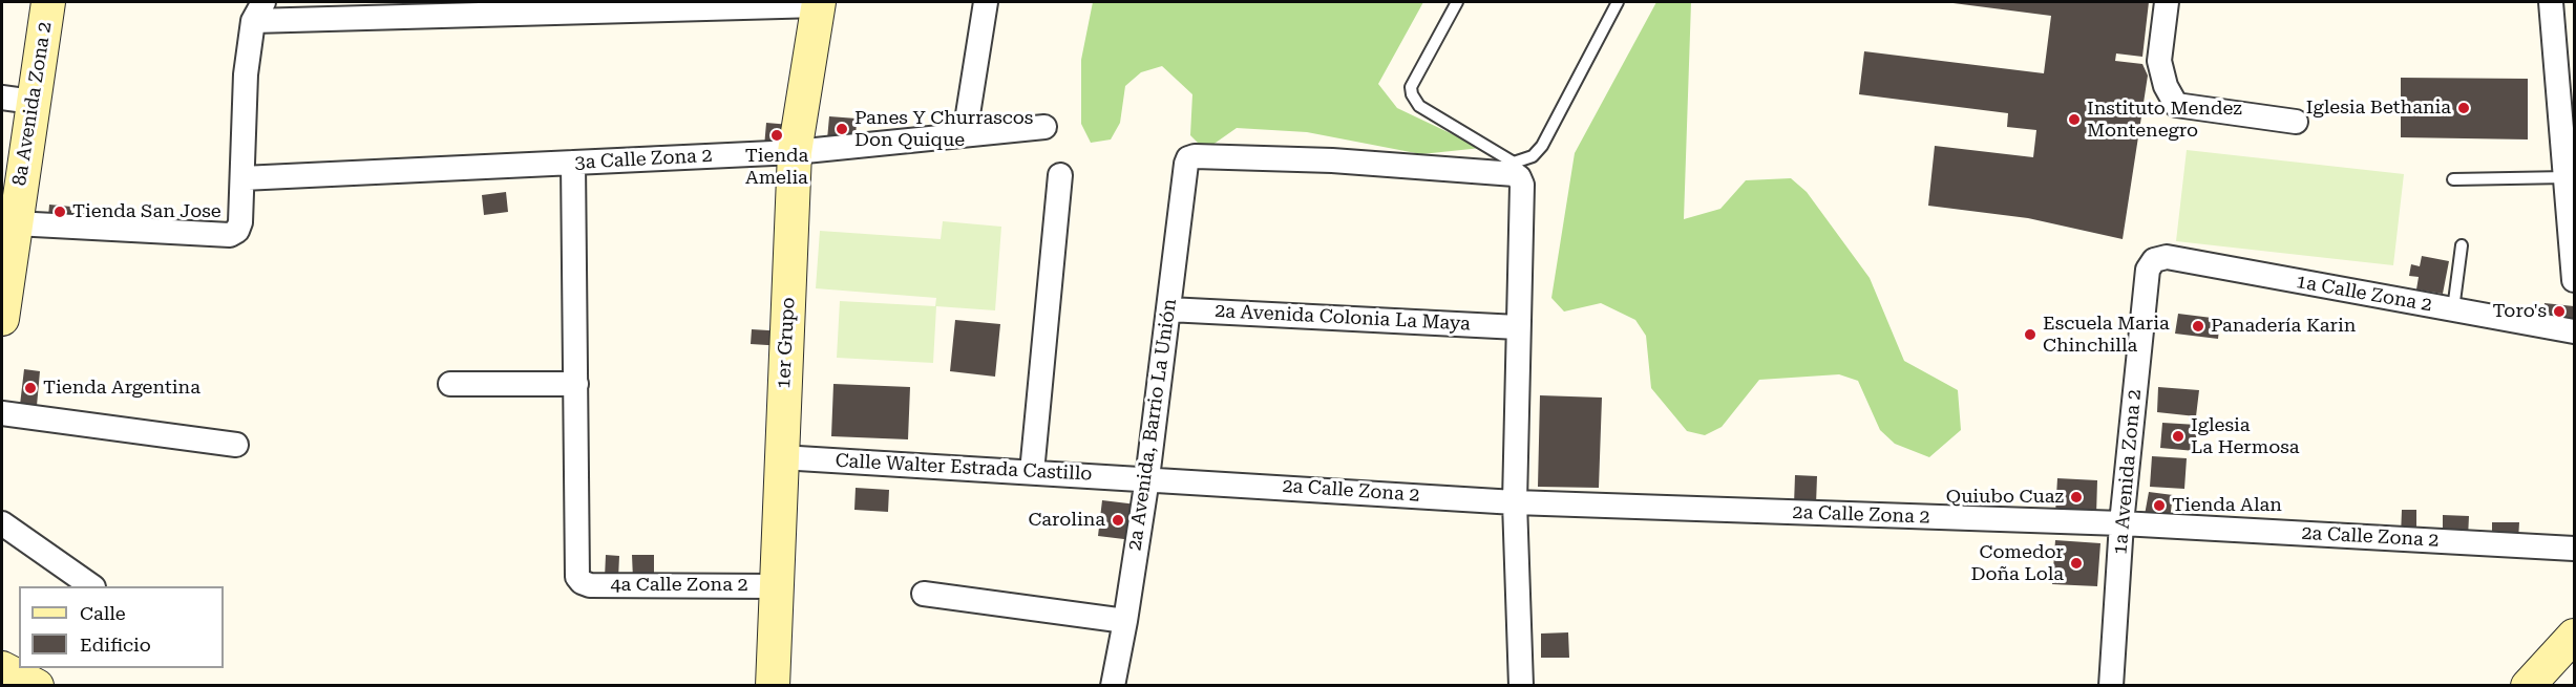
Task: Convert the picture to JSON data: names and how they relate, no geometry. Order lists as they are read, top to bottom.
{
  "streets": {
    "street": [
      "8a Avenida Zona 2",
      "3a Calle Zona 2",
      "1a Calle Zona 2",
      "2a Avenida Colonia La Maya",
      "1er Grupo",
      "2a Avenida, Barrio La Unión",
      "Calle Walter Estrada Castillo",
      "1a Avenida Zona 2",
      "2a Calle Zona 2",
      "4a Calle Zona 2"
    ]
  },
  "crossings": [
    ["3a Calle Zona 2", "1er Grupo"],
    ["1a Calle Zona 2", "1a Avenida Zona 2"],
    ["2a Avenida Colonia La Maya", "2a Avenida, Barrio La Unión"],
    ["1er Grupo", "Calle Walter Estrada Castillo"],
    ["1er Grupo", "4a Calle Zona 2"],
    ["2a Avenida, Barrio La Unión", "Calle Walter Estrada Castillo"],
    ["2a Avenida, Barrio La Unión", "2a Calle Zona 2"],
    ["Calle Walter Estrada Castillo", "2a Calle Zona 2"],
    ["1a Avenida Zona 2", "2a Calle Zona 2"]
  ],
  "places": [
    "Iglesia Bethania",
    "Instituto Mendez Montenegro",
    "Panes Y Churrascos Don Quique",
    "Tienda Amelia",
    "Tienda San Jose",
    "Toro's",
    "Panadería Karin",
    "Escuela Maria Chinchilla",
    "Tienda Argentina",
    "Iglesia La Hermosa",
    "Quiubo Cuaz",
    "Tienda Alan",
    "Carolina",
    "Comedor Doña Lola"
  ],
  "legend": ["Calle", "Edificio"]
}
